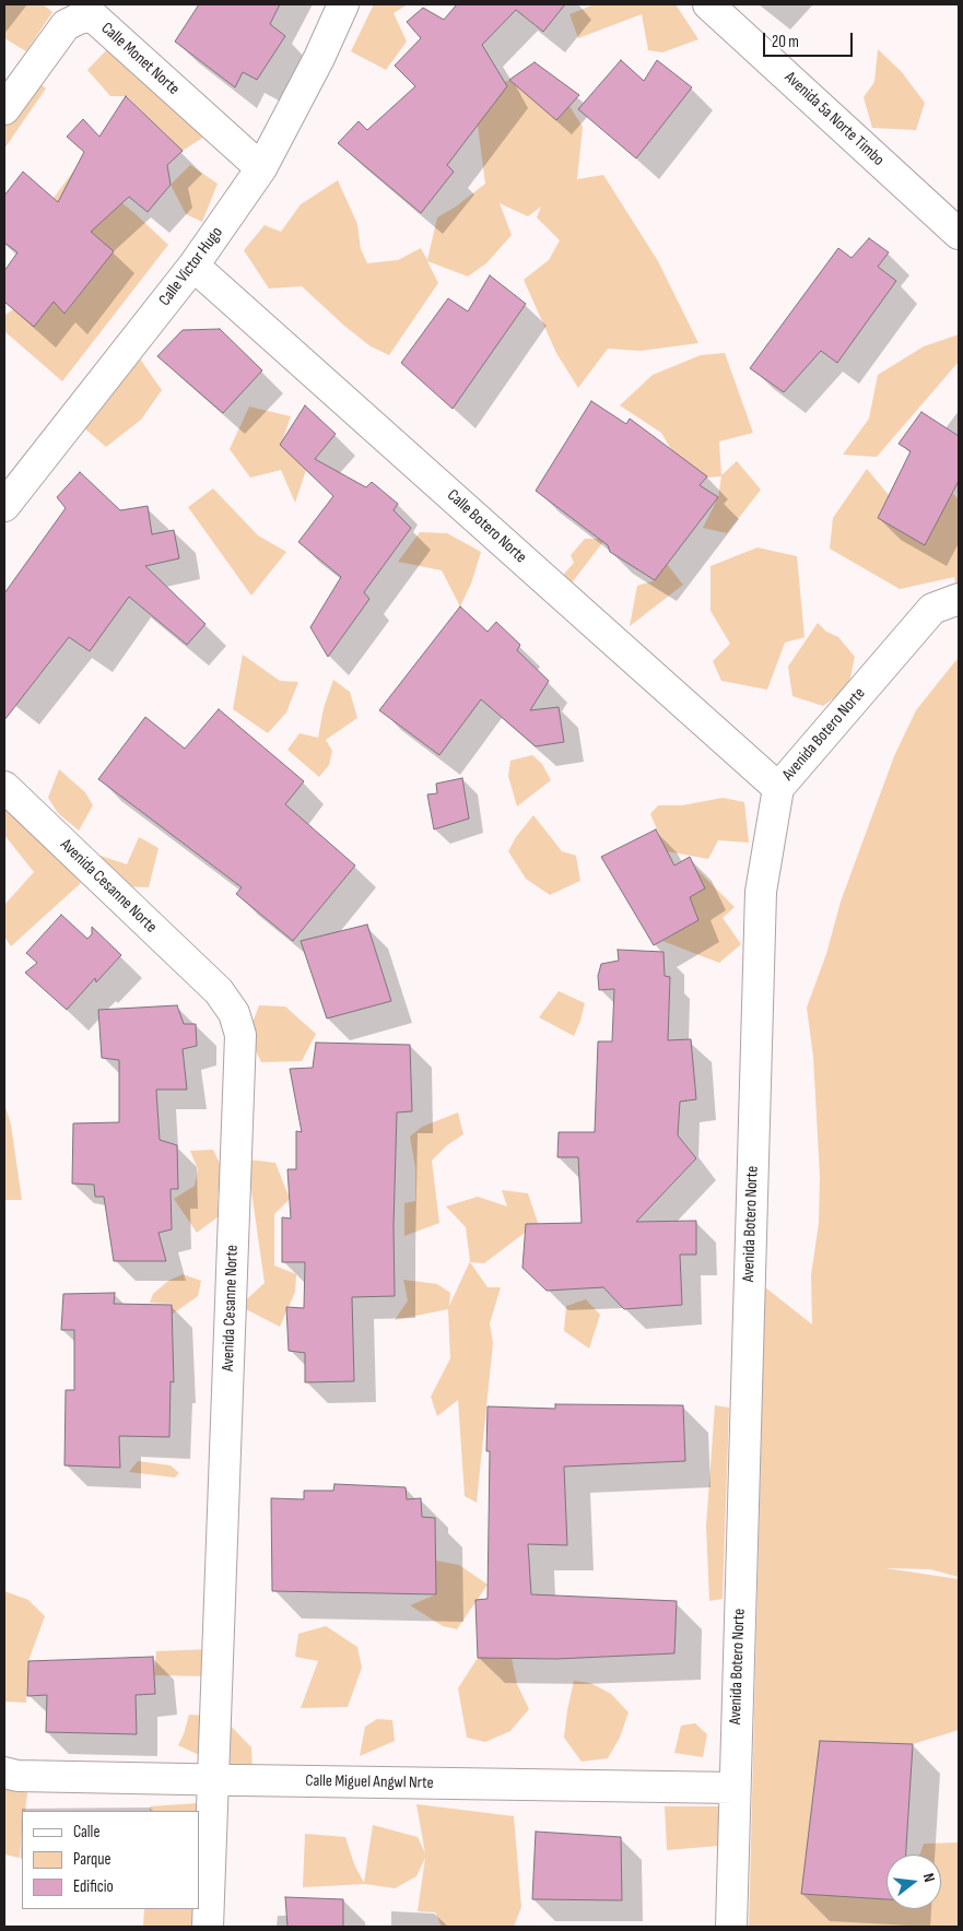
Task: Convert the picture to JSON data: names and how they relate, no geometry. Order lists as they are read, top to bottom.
{
  "streets": {
    "street": [
      "Calle Monet Norte",
      "Avenida 5a Norte Timbo",
      "Calle Victor Hugo",
      "Calle Botero Norte",
      "Avenida Botero Norte",
      "Avenida Cesanne Norte",
      "Calle Miguel Angwl Nrte"
    ]
  },
  "crossings": [
    ["Calle Monet Norte", "Calle Victor Hugo"],
    ["Calle Victor Hugo", "Calle Botero Norte"],
    ["Calle Botero Norte", "Avenida Botero Norte"],
    ["Avenida Botero Norte", "Calle Miguel Angwl Nrte"],
    ["Avenida Cesanne Norte", "Calle Miguel Angwl Nrte"]
  ],
  "legend": ["Calle", "Parque", "Edificio"],
  "scale_bar": "20 m",
  "north": "right"
}
